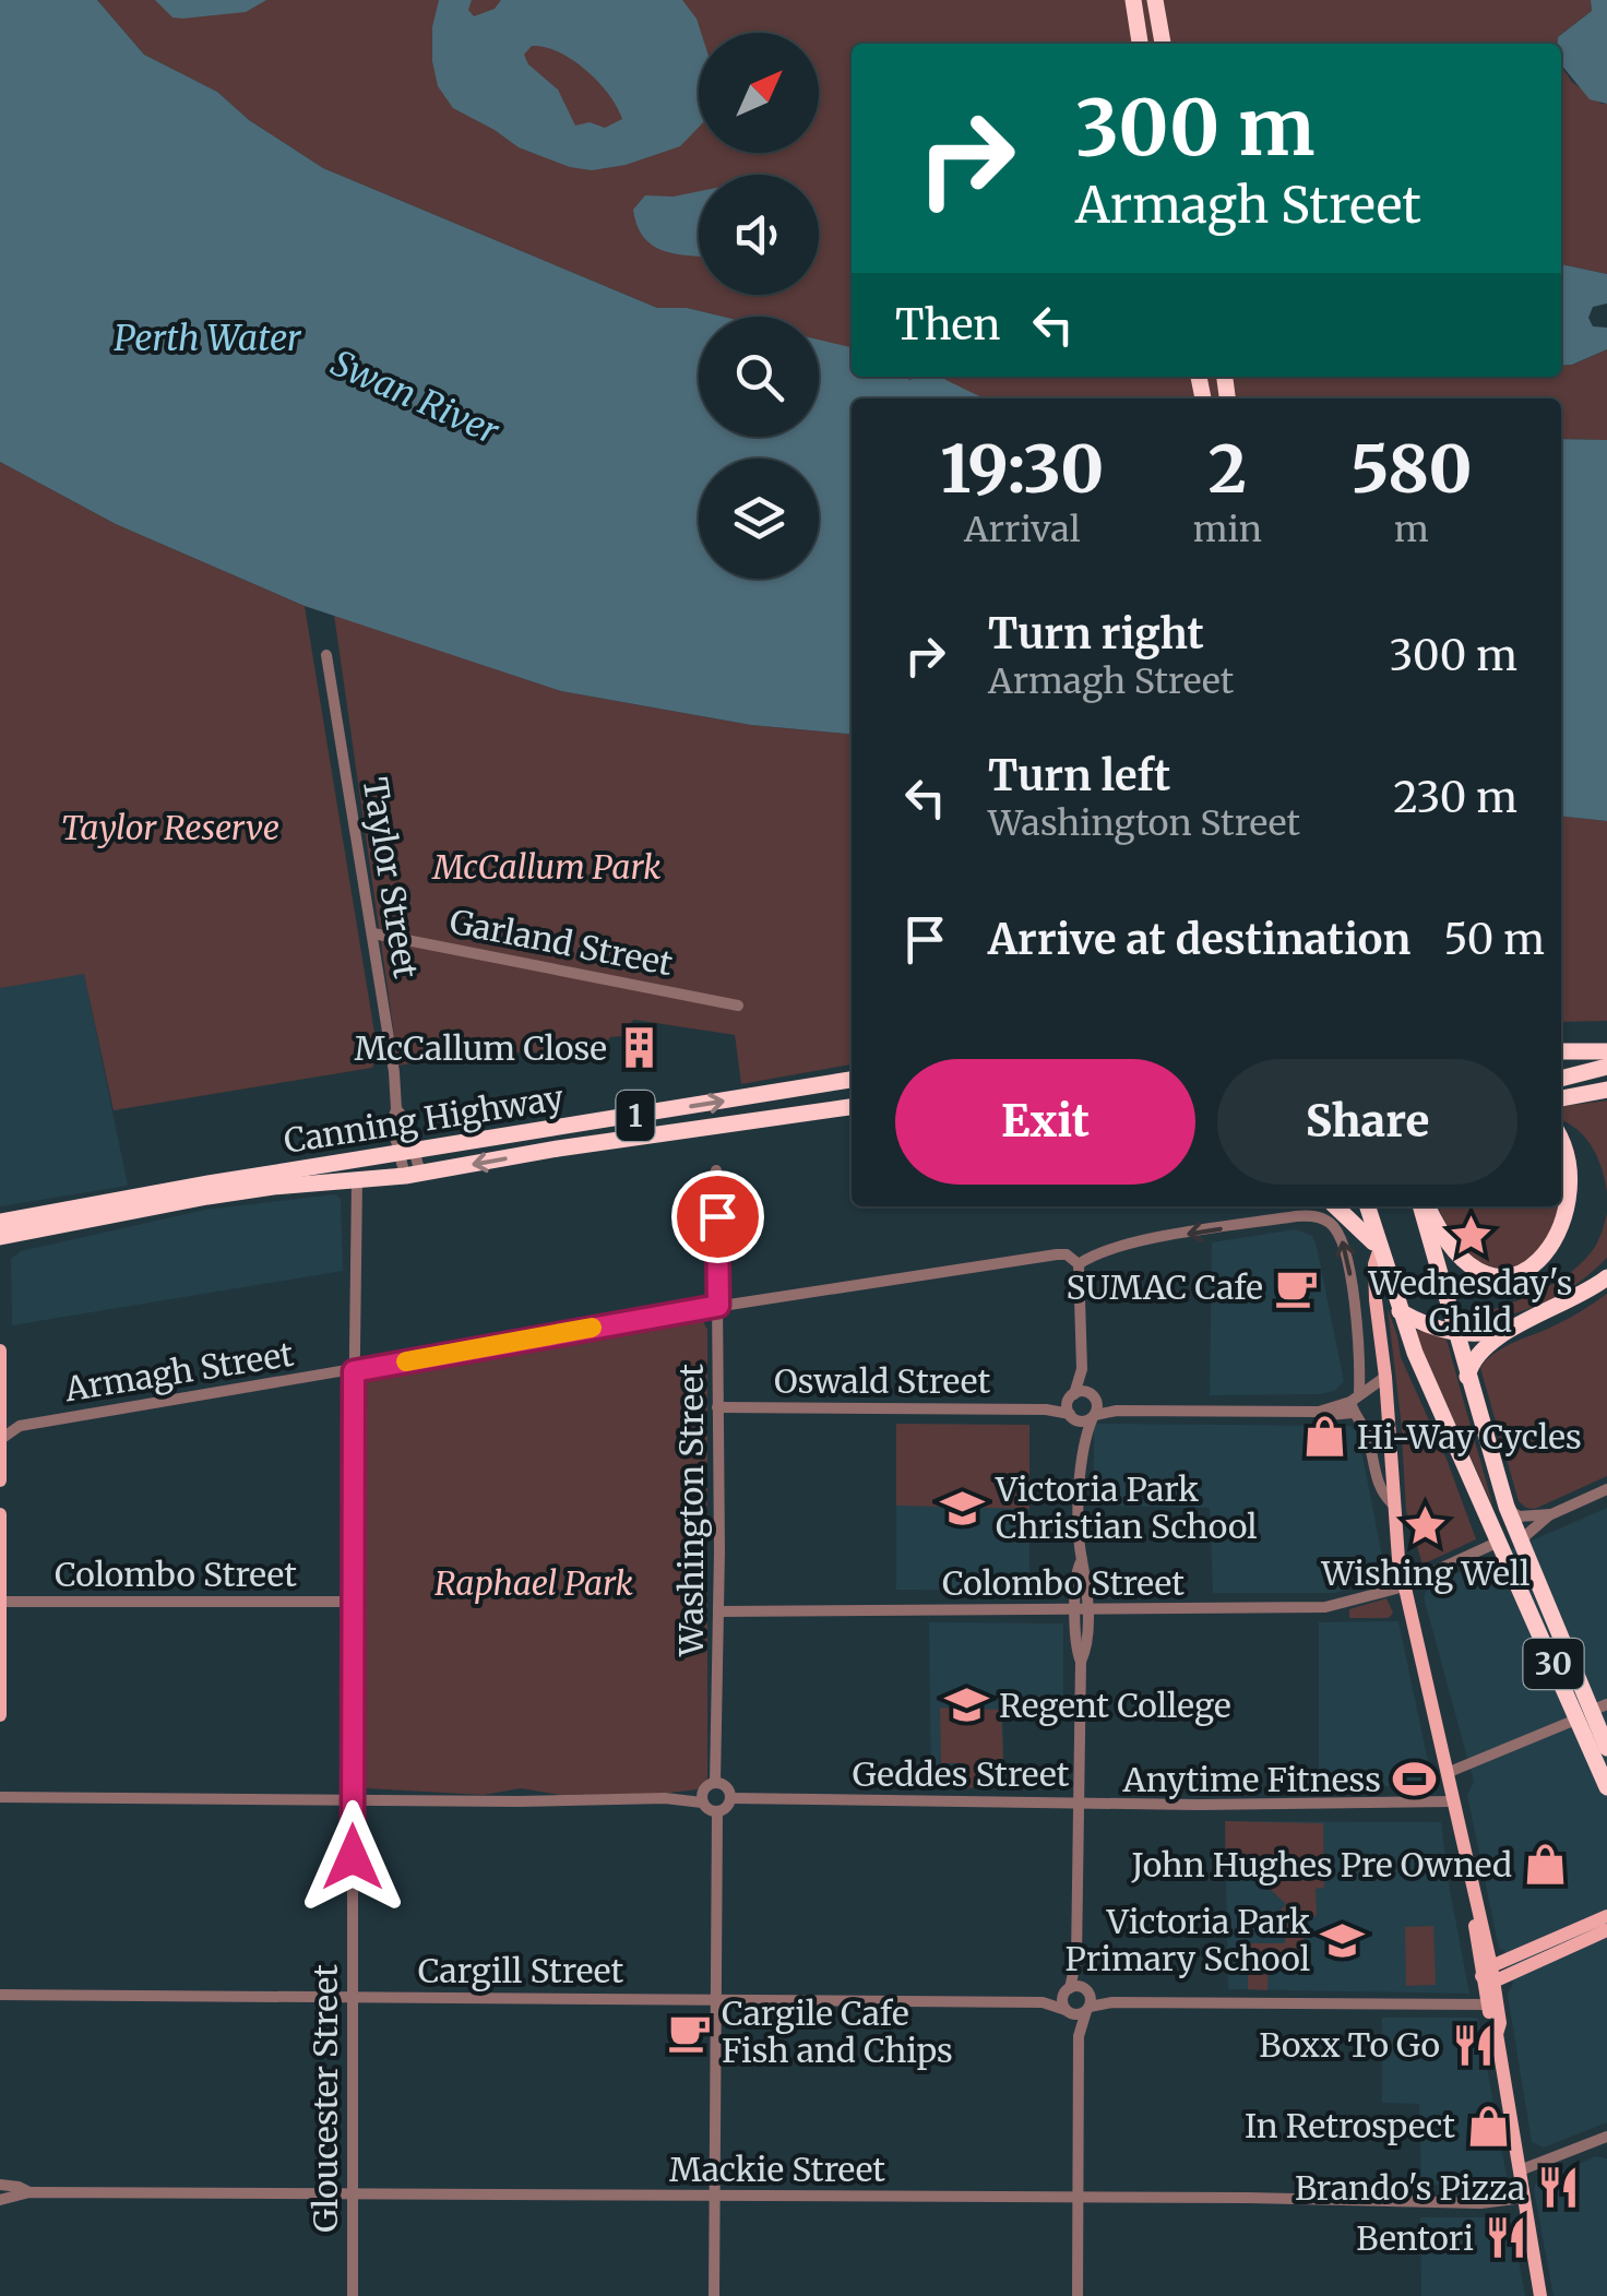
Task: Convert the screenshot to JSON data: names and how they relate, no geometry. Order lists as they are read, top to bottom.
{
  "streets": {
    "highway": ["1", "Canning Highway", "30"],
    "street": [
      "Taylor Street",
      "Garland Street",
      "Armagh Street",
      "Oswald Street",
      "Washington Street",
      "Colombo Street",
      "Geddes Street",
      "Cargill Street",
      "Gloucester Street",
      "Mackie Street"
    ]
  },
  "crossings": [
    ["Taylor Street", "Garland Street"],
    ["Taylor Street", "Canning Highway"],
    ["Canning Highway", "Gloucester Street"],
    ["Armagh Street", "Washington Street"],
    ["Armagh Street", "Gloucester Street"],
    ["Oswald Street", "Washington Street"],
    ["Washington Street", "Colombo Street"],
    ["Colombo Street", "30"],
    ["Colombo Street", "Gloucester Street"],
    ["Cargill Street", "Gloucester Street"],
    ["Gloucester Street", "Mackie Street"]
  ],
  "water": ["Perth Water", "Swan River"],
  "parks": ["Taylor Reserve", "McCallum Park", "Raphael Park"],
  "places": {
    "building": ["McCallum Close"],
    "place": ["Wednesday's Child", "Wishing Well"],
    "cafe": ["SUMAC Cafe", "Cargile Cafe Fish and Chips"],
    "shop": ["Hi-Way Cycles", "John Hughes Pre Owned", "In Retrospect"],
    "school or university": ["Victoria Park Christian School", "Regent College", "Victoria Park Primary School"],
    "sports": ["Anytime Fitness"],
    "restaurant": ["Boxx To Go", "Brando's Pizza", "Bentori"]
  },
  "north": "top right",
  "page": {
    "turn": ["300 m", "Armagh Street"],
    "then": "Then",
    "eta": [
      "19:30",
      "Arrival",
      "2",
      "min",
      "580",
      "m"
    ],
    "list": [
      {
        "name": "Turn right",
        "note": "Armagh Street",
        "value": "300 m"
      },
      {
        "name": "Turn left",
        "note": "Washington Street",
        "value": "230 m"
      },
      {
        "name": "Arrive at destination",
        "value": "50 m"
      }
    ],
    "buttons": ["Exit", "Share"]
  }
}
